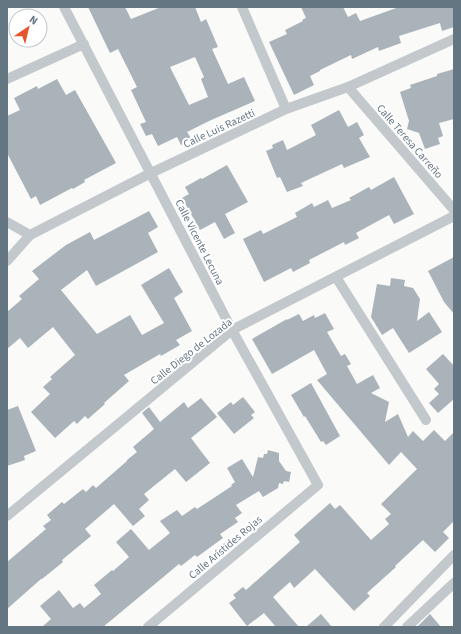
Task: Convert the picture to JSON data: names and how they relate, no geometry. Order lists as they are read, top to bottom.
{
  "streets": {
    "street": [
      "Calle Luis Razetti",
      "Calle Teresa Carreño",
      "Calle Vicente Lecuna",
      "Calle Diego de Lozada",
      "Calle Arístides Rojas"
    ]
  },
  "crossings": [
    ["Calle Luis Razetti", "Calle Teresa Carreño"],
    ["Calle Luis Razetti", "Calle Vicente Lecuna"],
    ["Calle Vicente Lecuna", "Calle Diego de Lozada"],
    ["Calle Vicente Lecuna", "Calle Arístides Rojas"]
  ],
  "north": "top right"
}
